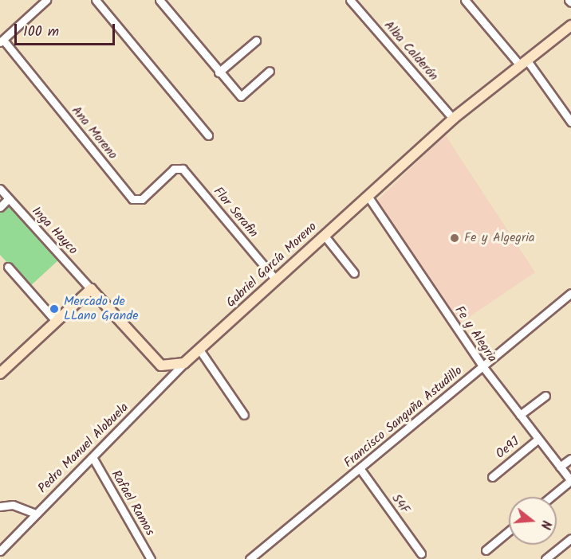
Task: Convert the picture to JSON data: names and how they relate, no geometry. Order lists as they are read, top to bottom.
{
  "streets": {
    "street": [
      "Alba Calderón",
      "Ana Moreno",
      "Flor Serafin",
      "Inga Hayco",
      "Gabriel García Moreno",
      "Fe y Alegria",
      "Francisco Sanguña Astudillo",
      "Pedro Manuel Alobuela",
      "Oe9J",
      "Rafael Ramos",
      "S4F"
    ]
  },
  "crossings": [
    ["Alba Calderón", "Gabriel García Moreno"],
    ["Ana Moreno", "Flor Serafin"],
    ["Flor Serafin", "Gabriel García Moreno"],
    ["Gabriel García Moreno", "Fe y Alegria"],
    ["Gabriel García Moreno", "Pedro Manuel Alobuela"],
    ["Fe y Alegria", "Francisco Sanguña Astudillo"],
    ["Fe y Alegria", "Oe9J"],
    ["Francisco Sanguña Astudillo", "S4F"],
    ["Pedro Manuel Alobuela", "Rafael Ramos"]
  ],
  "places": ["Fe y Algegria", "Mercado de LLano Grande"],
  "scale_bar": "100 m",
  "north": "right"
}
